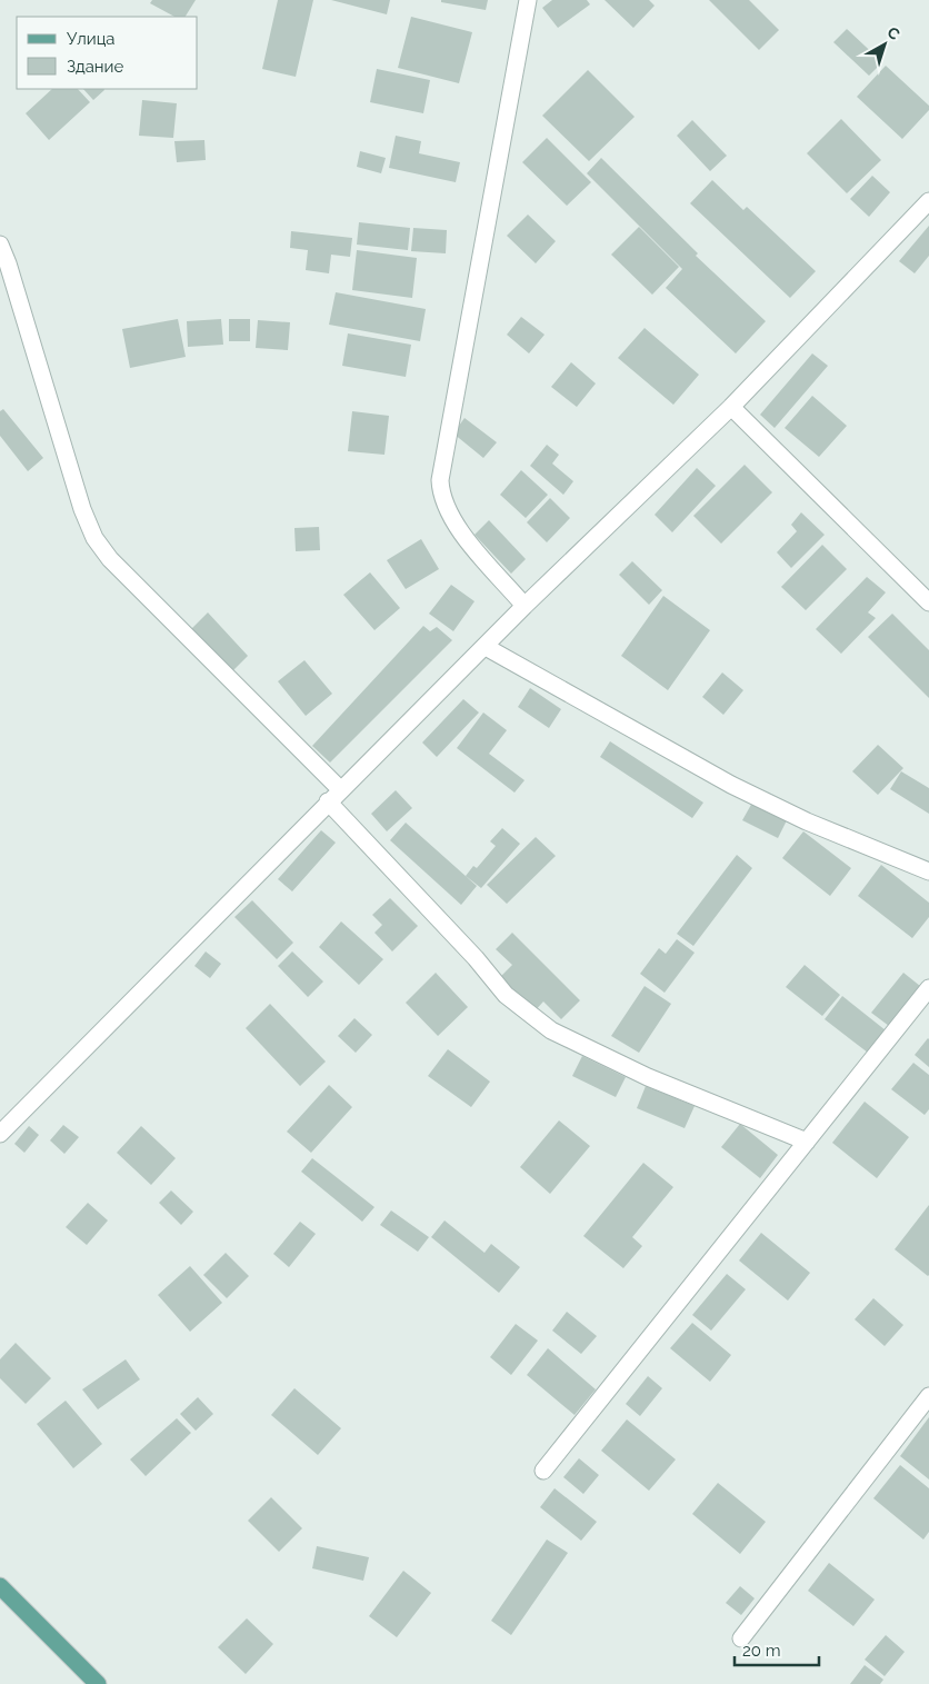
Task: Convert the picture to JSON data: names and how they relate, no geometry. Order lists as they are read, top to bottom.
{
  "legend": ["Улица", "Здание"],
  "scale_bar": "20 m",
  "north": "top right"
}
